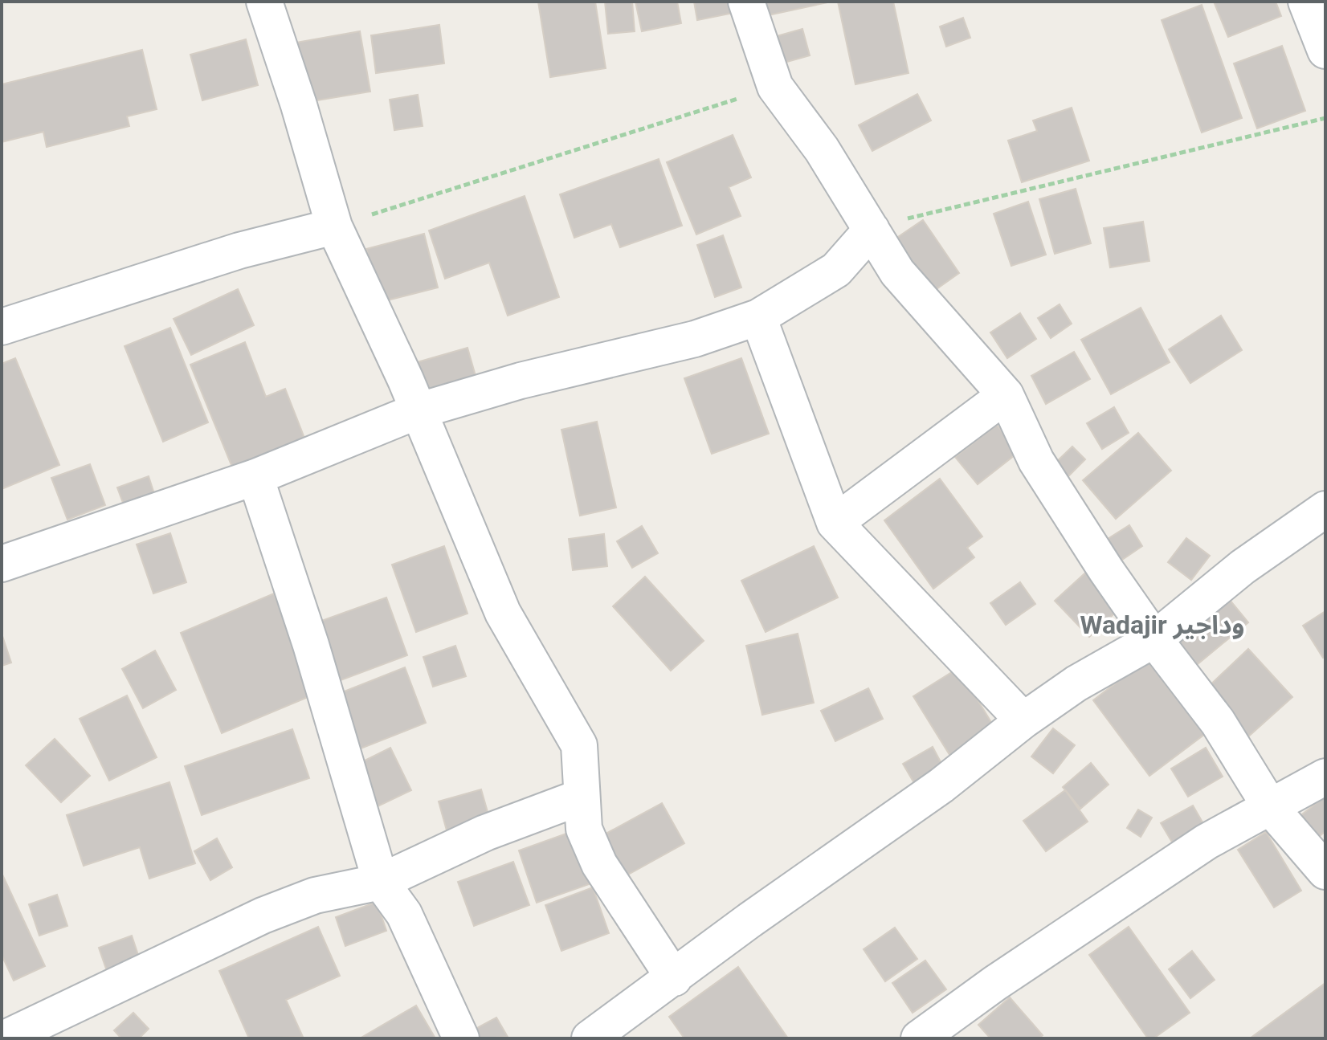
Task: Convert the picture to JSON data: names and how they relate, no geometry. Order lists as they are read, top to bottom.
{
  "districts": ["Wadajir وداجير"]
}
